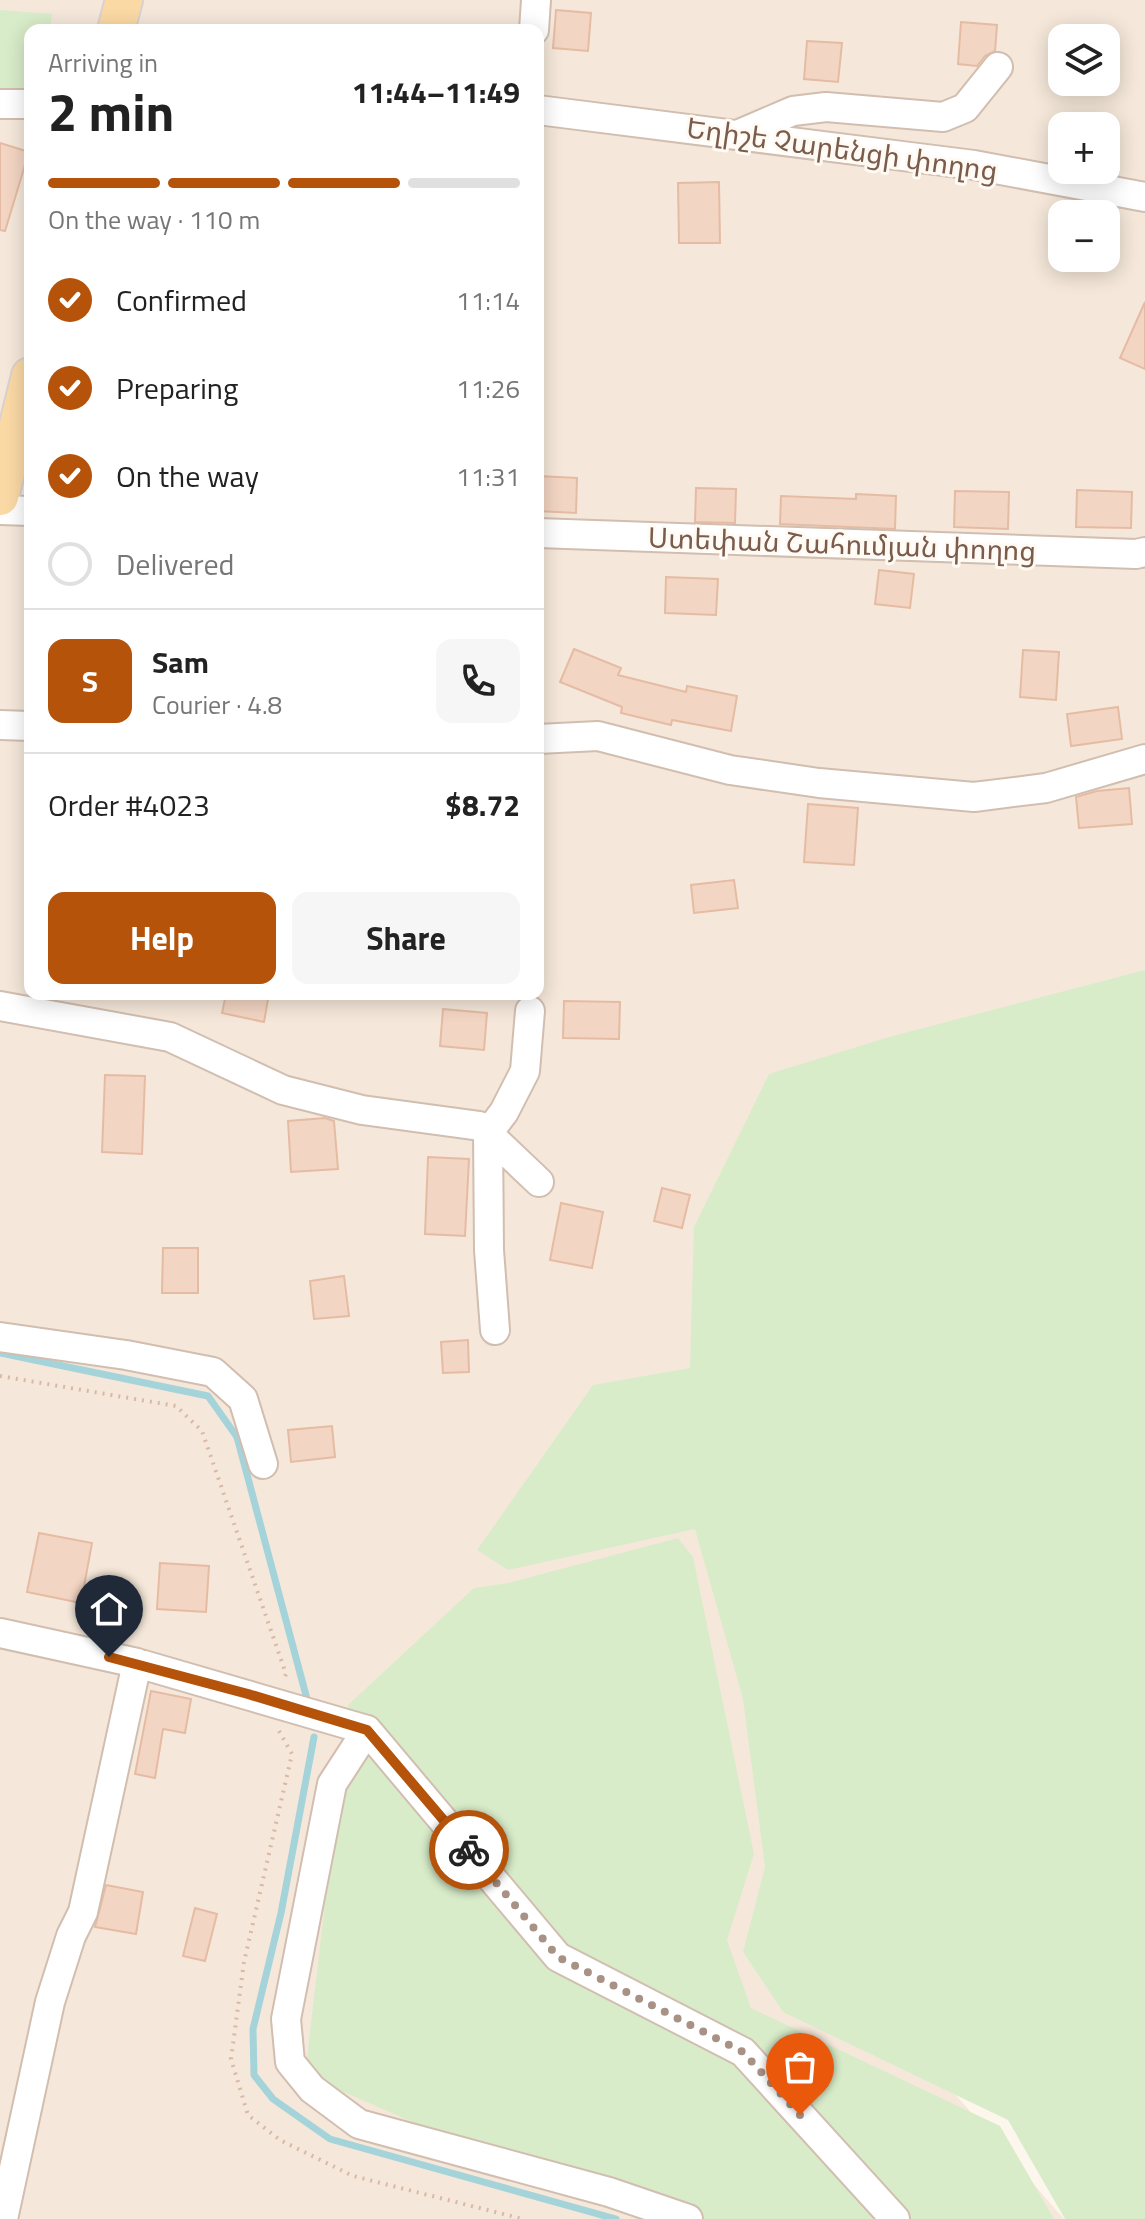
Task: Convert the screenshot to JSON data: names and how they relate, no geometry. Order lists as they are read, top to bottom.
{
  "streets": {
    "street": ["Եղիշե Չարենցի փողոց", "Ստեփան Շահումյան փողոց"]
  },
  "page": {
    "map_buttons": ["+", "−"],
    "heading": ["2 min", "Arriving in", "11:44–11:49"],
    "panel": [
      "Sam",
      "Courier · 4.8",
      "Order #4023",
      "$8.72"
    ],
    "bar": "On the way · 110 m",
    "list": [
      ["Confirmed", "11:14"],
      ["Preparing", "11:26"],
      ["On the way", "11:31"],
      "Delivered"
    ],
    "round": "S",
    "buttons": ["Help", "Share"]
  }
}
